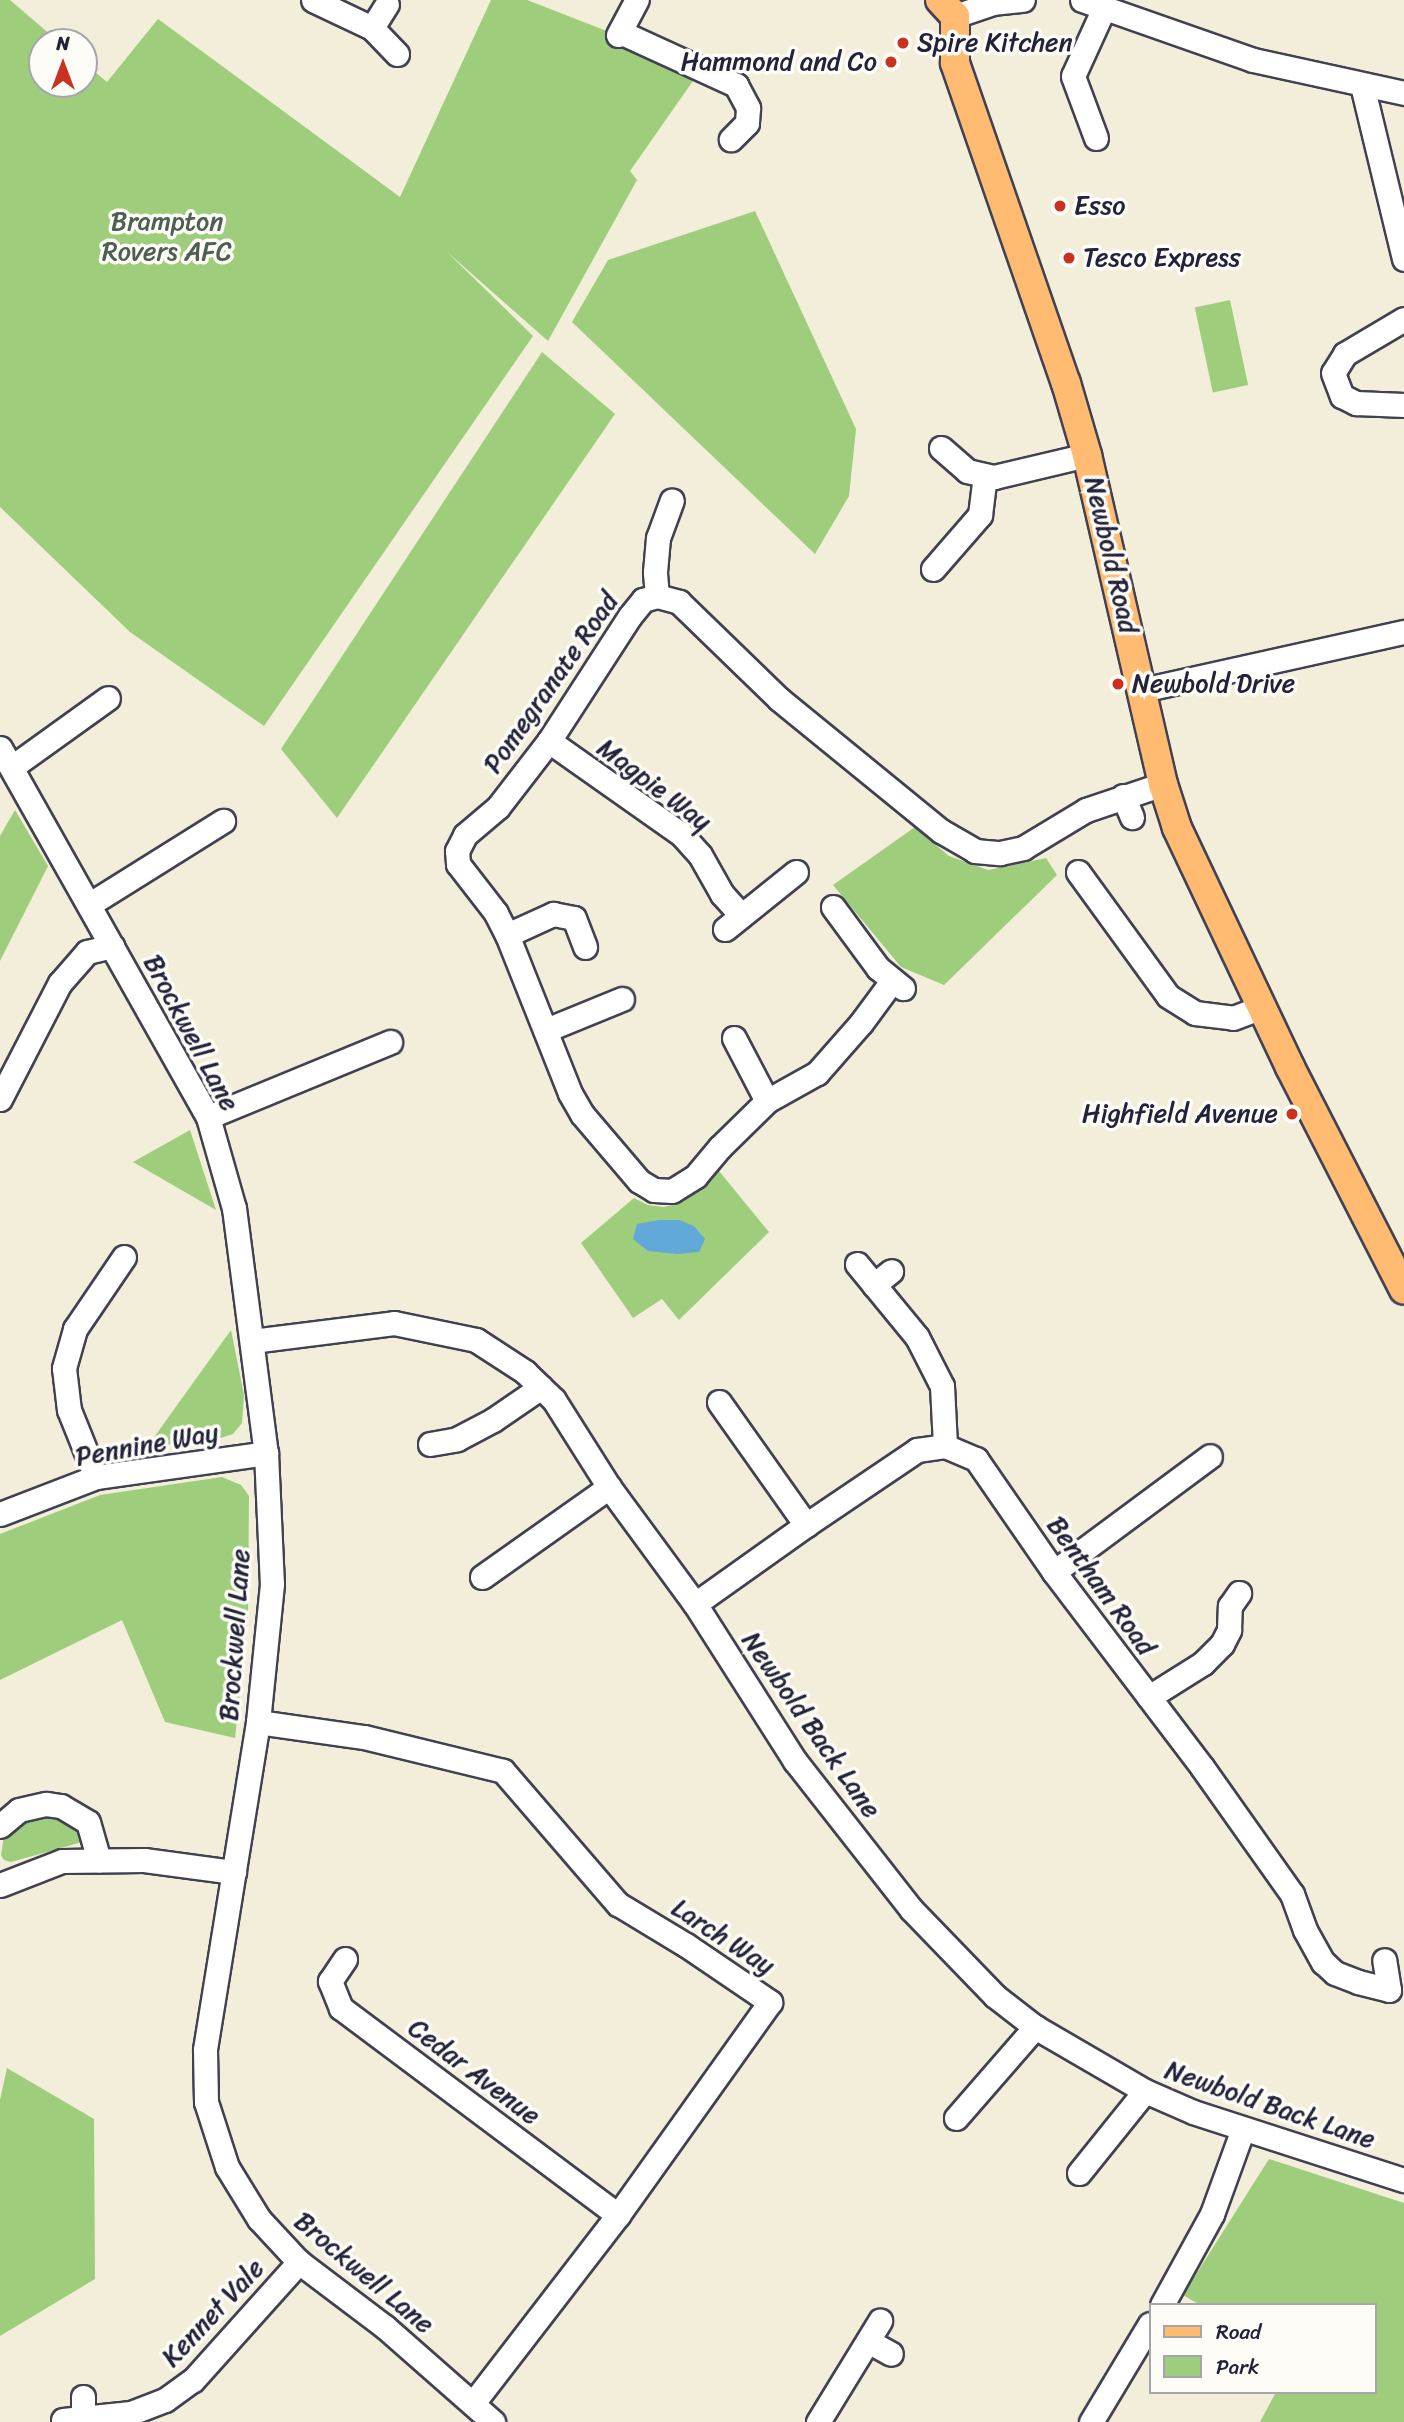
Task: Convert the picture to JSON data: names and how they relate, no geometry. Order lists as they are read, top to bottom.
{
  "streets": {
    "main road": ["Newbold Road"],
    "street": [
      "Pomegranate Road",
      "Magpie Way",
      "Brockwell Lane",
      "Pennine Way",
      "Bentham Road",
      "Newbold Back Lane",
      "Larch Way",
      "Cedar Avenue",
      "Kennet Vale"
    ]
  },
  "crossings": [
    ["Newbold Road", "Pomegranate Road"],
    ["Pomegranate Road", "Magpie Way"],
    ["Brockwell Lane", "Pennine Way"],
    ["Brockwell Lane", "Newbold Back Lane"],
    ["Brockwell Lane", "Larch Way"],
    ["Brockwell Lane", "Kennet Vale"],
    ["Larch Way", "Cedar Avenue"]
  ],
  "parks": ["Brampton Rovers AFC"],
  "places": [
    "Spire Kitchen",
    "Hammond and Co",
    "Esso",
    "Tesco Express",
    "Newbold Drive",
    "Highfield Avenue"
  ],
  "legend": ["Road", "Park"],
  "north": "top"
}
